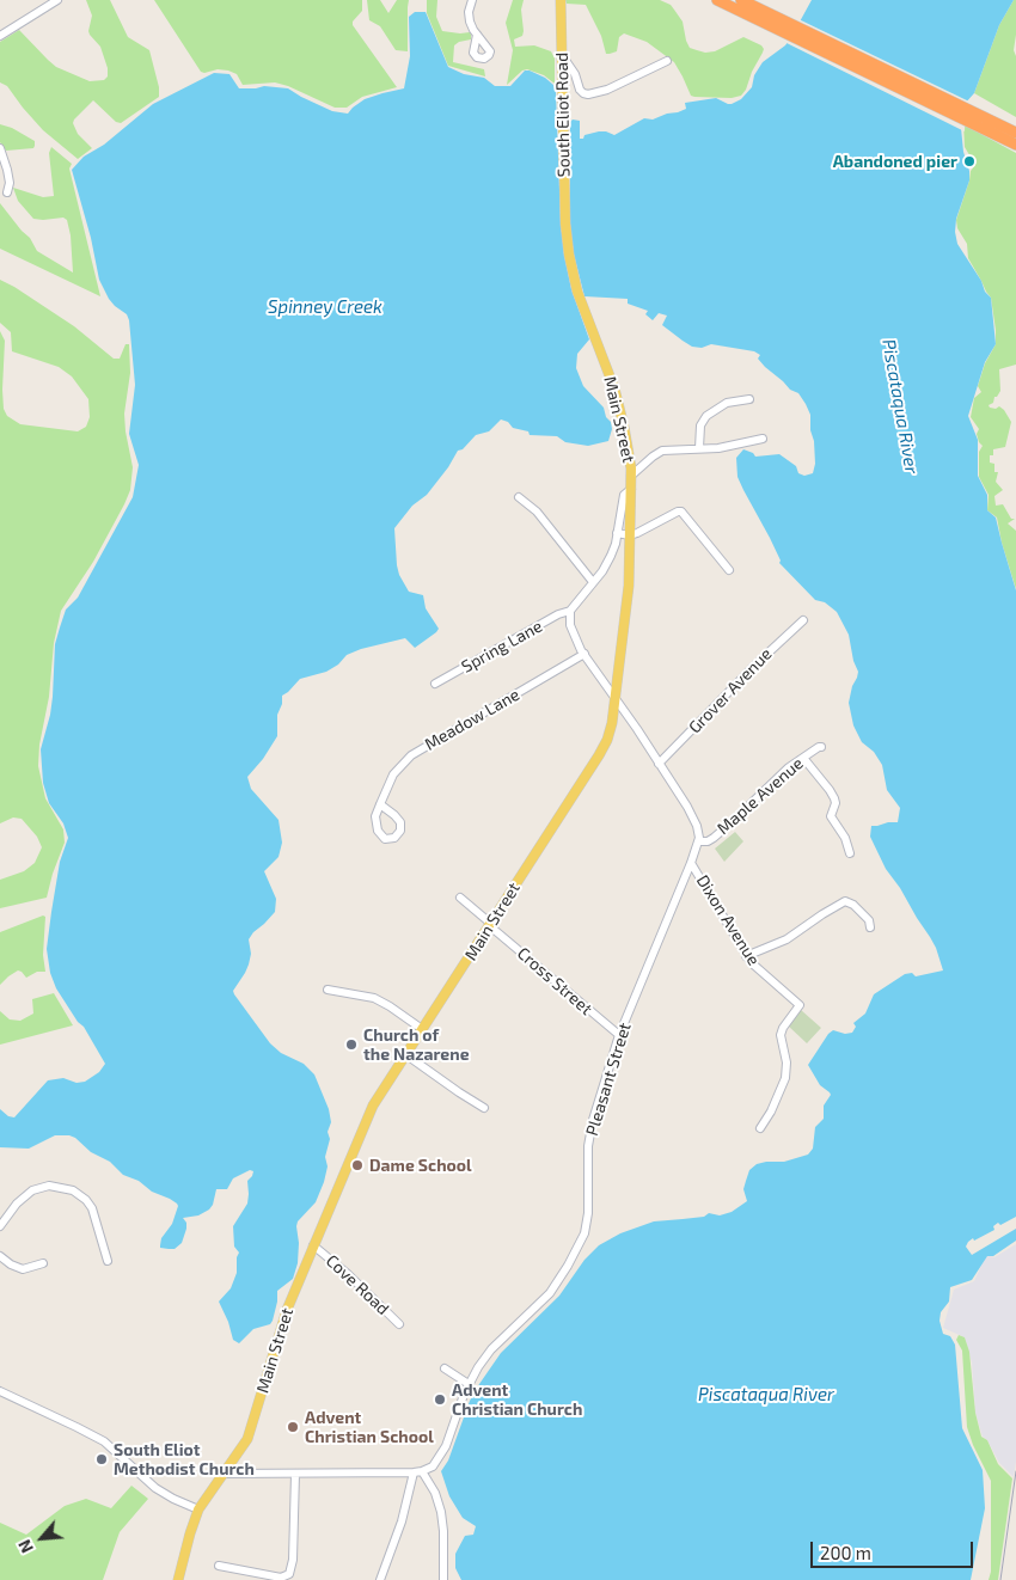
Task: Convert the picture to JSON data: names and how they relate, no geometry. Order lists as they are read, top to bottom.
{
  "streets": {
    "main road": ["South Eliot Road", "Main Street"],
    "street": [
      "Spring Lane",
      "Grover Avenue",
      "Meadow Lane",
      "Maple Avenue",
      "Dixon Avenue",
      "Cross Street",
      "Pleasant Street",
      "Cove Road"
    ]
  },
  "crossings": [
    ["South Eliot Road", "Main Street"],
    ["Main Street", "Cross Street"],
    ["Main Street", "Cove Road"],
    ["Maple Avenue", "Pleasant Street"],
    ["Dixon Avenue", "Pleasant Street"],
    ["Cross Street", "Pleasant Street"]
  ],
  "water": ["Spinney Creek", "Piscataqua River"],
  "places": [
    "Abandoned pier",
    "Church of the Nazarene",
    "Dame School",
    "Advent Christian Church",
    "Advent Christian School",
    "South Eliot Methodist Church"
  ],
  "scale_bar": "200 m",
  "north": "bottom left"
}
